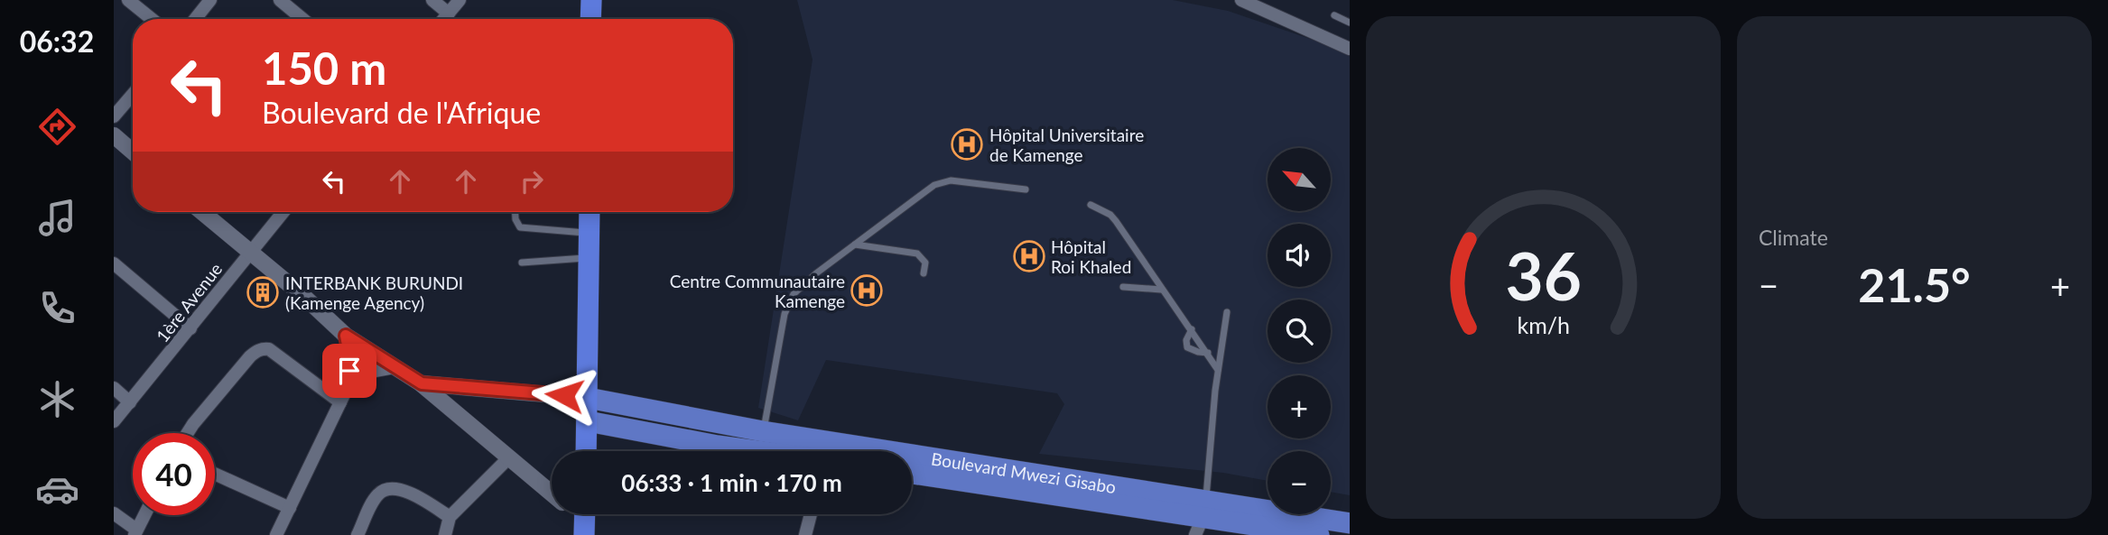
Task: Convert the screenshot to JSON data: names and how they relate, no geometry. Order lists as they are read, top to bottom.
{
  "streets": {
    "main road": ["Boulevard Mwezi Gisabo"],
    "street": ["1ère Avenue"]
  },
  "places": {
    "hospital": ["Hôpital Universitaire de Kamenge", "Hôpital Roi Khaled", "Centre Communautaire Kamenge"],
    "building": ["INTERBANK BURUNDI (Kamenge Agency)"]
  },
  "north": "top left",
  "page": {
    "tabs": "06:32",
    "tile": "Climate",
    "turn": ["150 m", "Boulevard de l'Afrique"],
    "map_buttons": ["+", "−"],
    "heat": ["−", "21.5°", "+"],
    "limit": "40",
    "trip": "06:33 · 1 min · 170 m",
    "gauge": ["36", "km/h"]
  }
}
